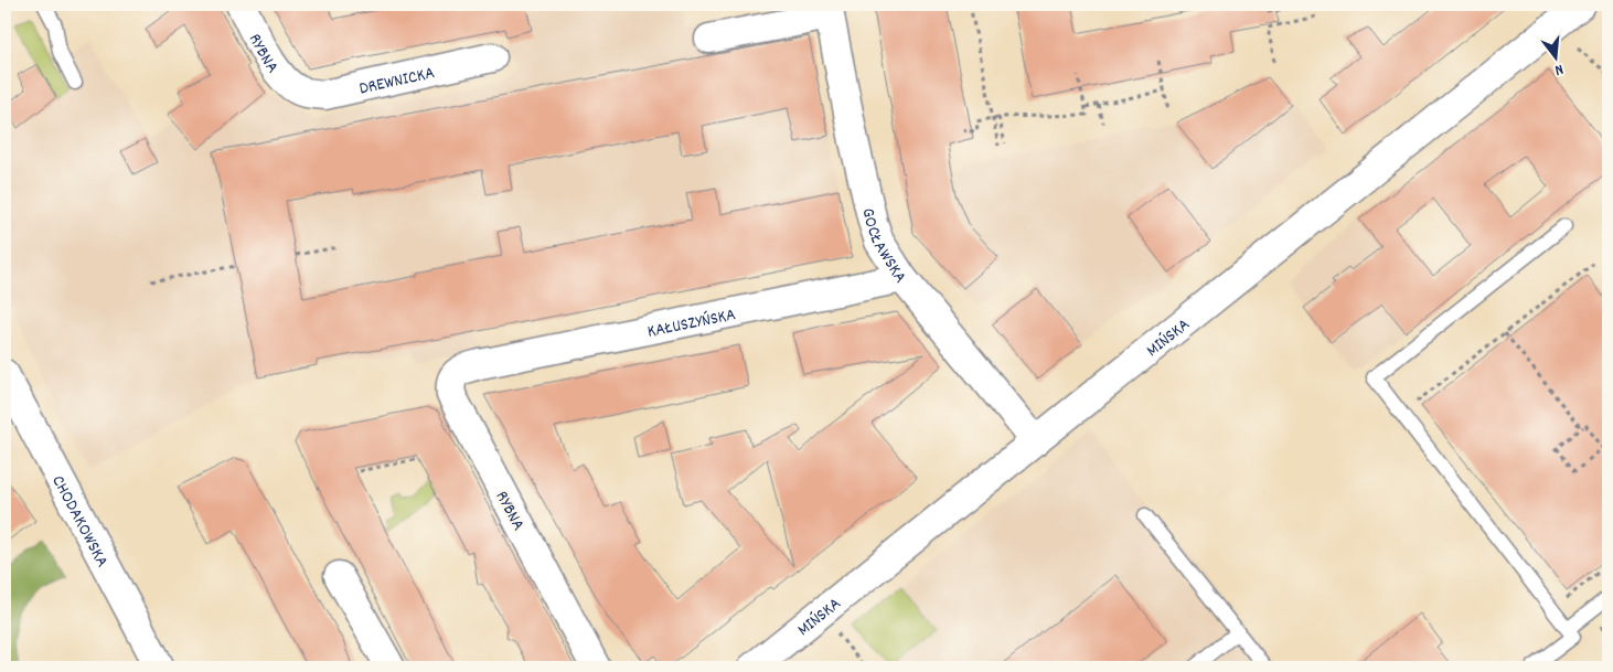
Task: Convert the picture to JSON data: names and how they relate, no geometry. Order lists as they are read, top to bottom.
{
  "streets": {
    "street": [
      "RYBNA",
      "DREWNICKA",
      "GOCŁAWSKA",
      "KAŁUSZYŃSKA",
      "MIŃSKA",
      "CHODAKOWSKA"
    ]
  },
  "crossings": [
    ["RYBNA", "DREWNICKA"],
    ["RYBNA", "KAŁUSZYŃSKA"],
    ["GOCŁAWSKA", "KAŁUSZYŃSKA"],
    ["GOCŁAWSKA", "MIŃSKA"]
  ],
  "north": "bottom"
}
